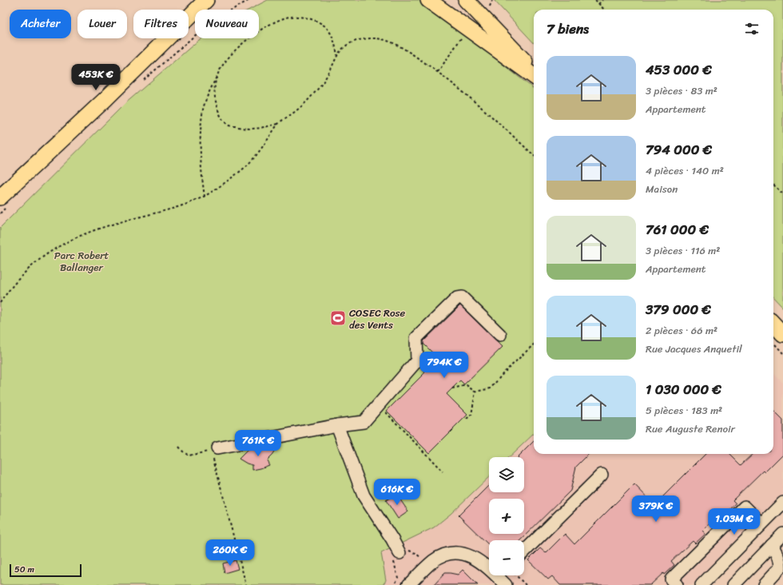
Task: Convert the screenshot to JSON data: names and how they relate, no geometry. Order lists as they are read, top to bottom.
{
  "parks": ["Parc Robert Ballanger"],
  "places": {
    "sports": ["COSEC Rose des Vents"]
  },
  "scale_bar": "50 m",
  "page": {
    "chip": [
      "Acheter",
      "Louer",
      "Filtres",
      "Nouveau"
    ],
    "heading": "7 biens",
    "list": [
      {
        "name": "453 000 €",
        "note": "3 pièces · 83 m² · Appartement"
      },
      {
        "name": "794 000 €",
        "note": "4 pièces · 140 m² · Maison"
      },
      {
        "name": "761 000 €",
        "note": "3 pièces · 116 m² · Appartement"
      },
      {
        "name": "379 000 €",
        "note": "2 pièces · 66 m² · Rue Jacques Anquetil"
      },
      {
        "name": "1 030 000 €",
        "note": "5 pièces · 183 m² · Rue Auguste Renoir"
      }
    ],
    "price": [
      "453K €",
      "794K €",
      "761K €",
      "616K €",
      "379K €",
      "1.03M €",
      "260K €"
    ],
    "map_buttons": ["+", "−"],
    "scale": "50 m"
  }
}
